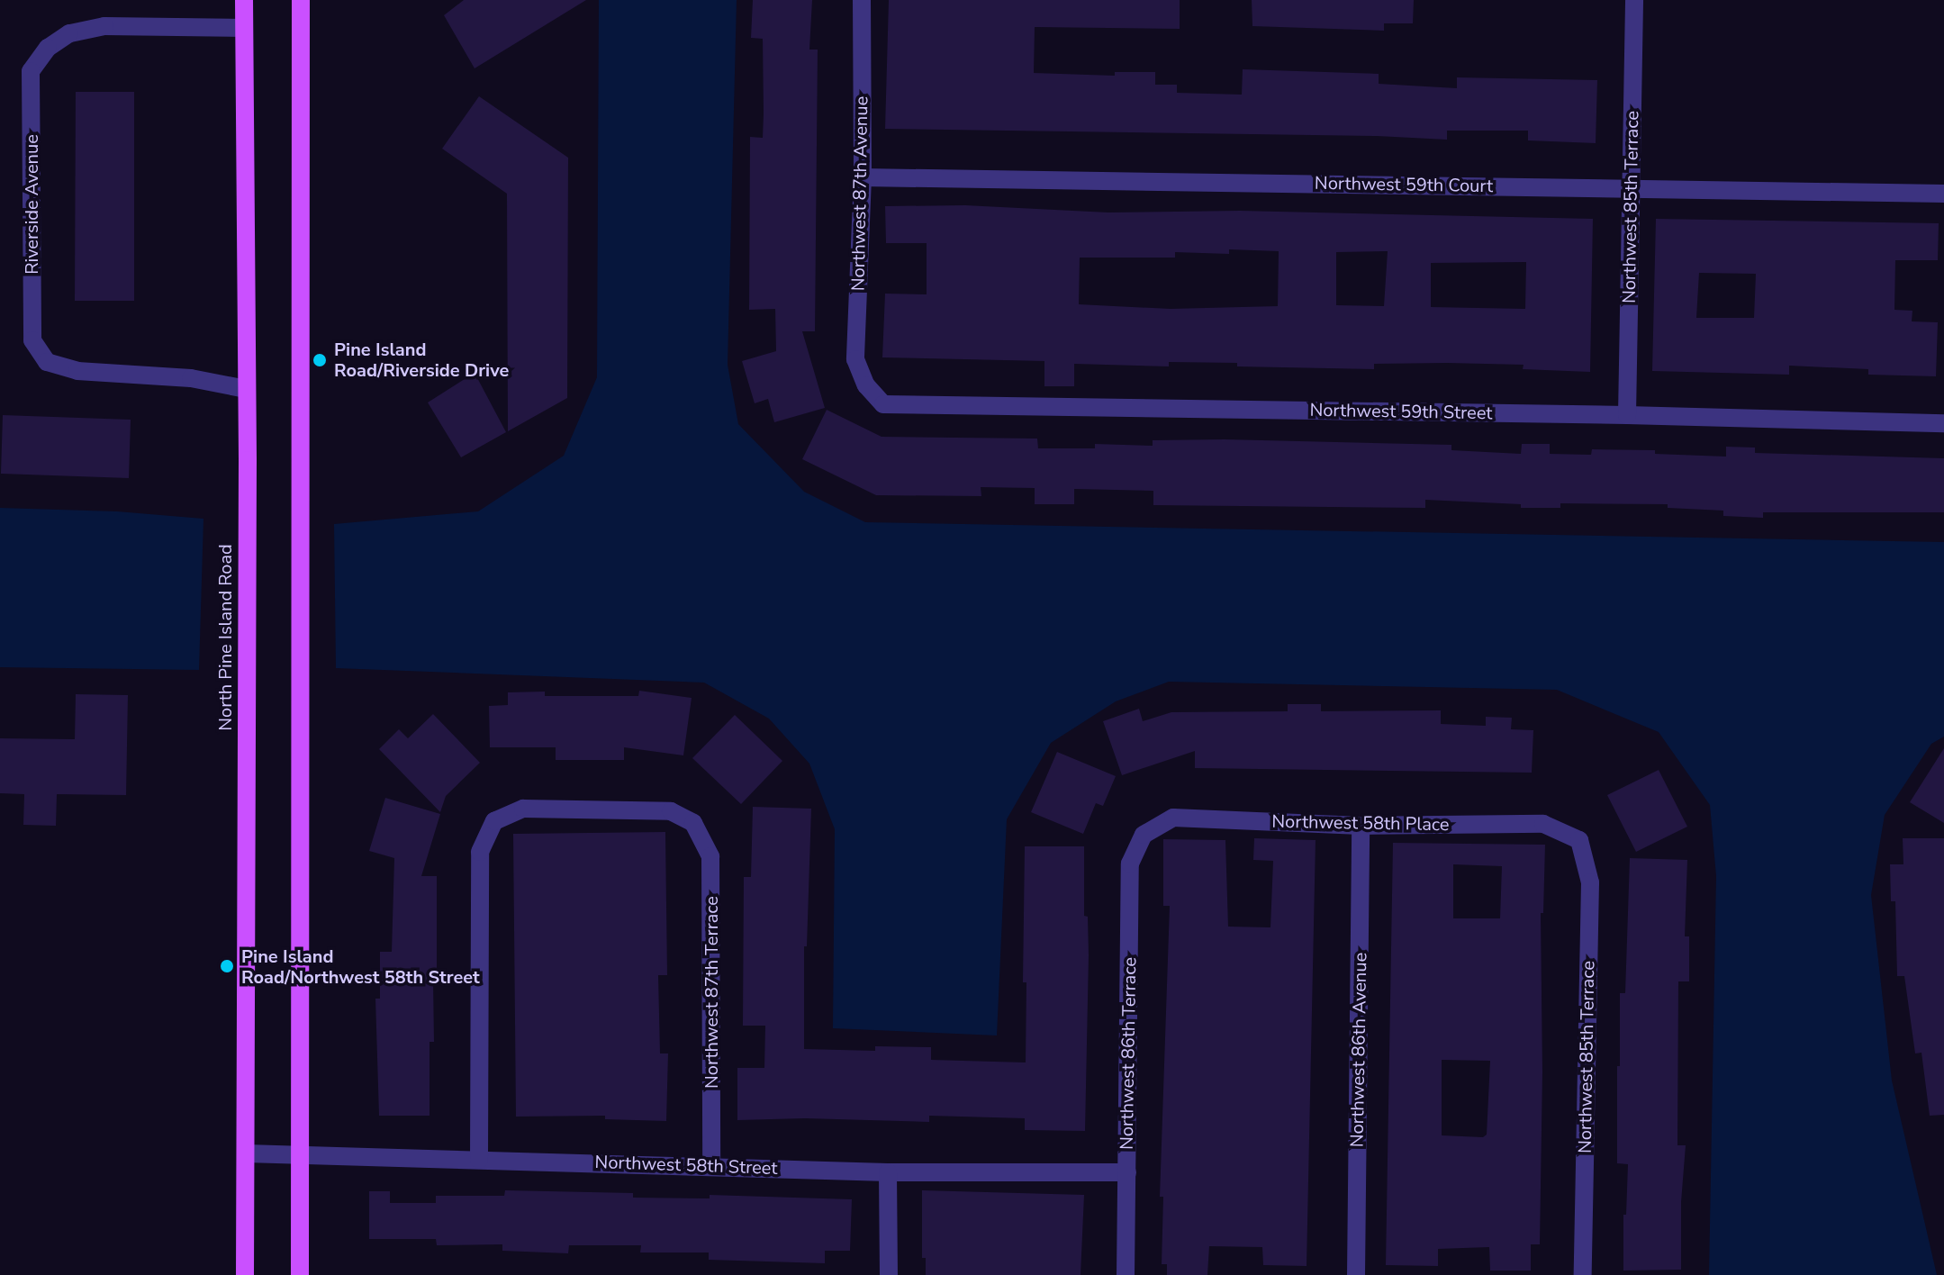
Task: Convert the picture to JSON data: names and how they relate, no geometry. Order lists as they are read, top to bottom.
{
  "streets": {
    "main road": ["North Pine Island Road"],
    "street": [
      "Northwest 59th Court",
      "Northwest 87th Avenue",
      "Riverside Avenue",
      "Northwest 85th Terrace",
      "Northwest 59th Street",
      "Northwest 58th Place",
      "Northwest 87th Terrace",
      "Northwest 86th Avenue",
      "Northwest 86th Terrace",
      "Northwest 58th Street"
    ]
  },
  "crossings": [
    ["Northwest 59th Court", "Northwest 87th Avenue"],
    ["Northwest 59th Court", "Northwest 85th Terrace"],
    ["Northwest 87th Avenue", "Northwest 59th Street"],
    ["Riverside Avenue", "North Pine Island Road"],
    ["Northwest 85th Terrace", "Northwest 59th Street"],
    ["Northwest 85th Terrace", "Northwest 58th Place"],
    ["North Pine Island Road", "Northwest 58th Street"],
    ["Northwest 58th Place", "Northwest 86th Avenue"],
    ["Northwest 58th Place", "Northwest 86th Terrace"],
    ["Northwest 87th Terrace", "Northwest 58th Street"],
    ["Northwest 86th Terrace", "Northwest 58th Street"]
  ],
  "places": ["Pine Island Road/Riverside Drive", "Pine Island Road/Northwest 58th Street"]
}
